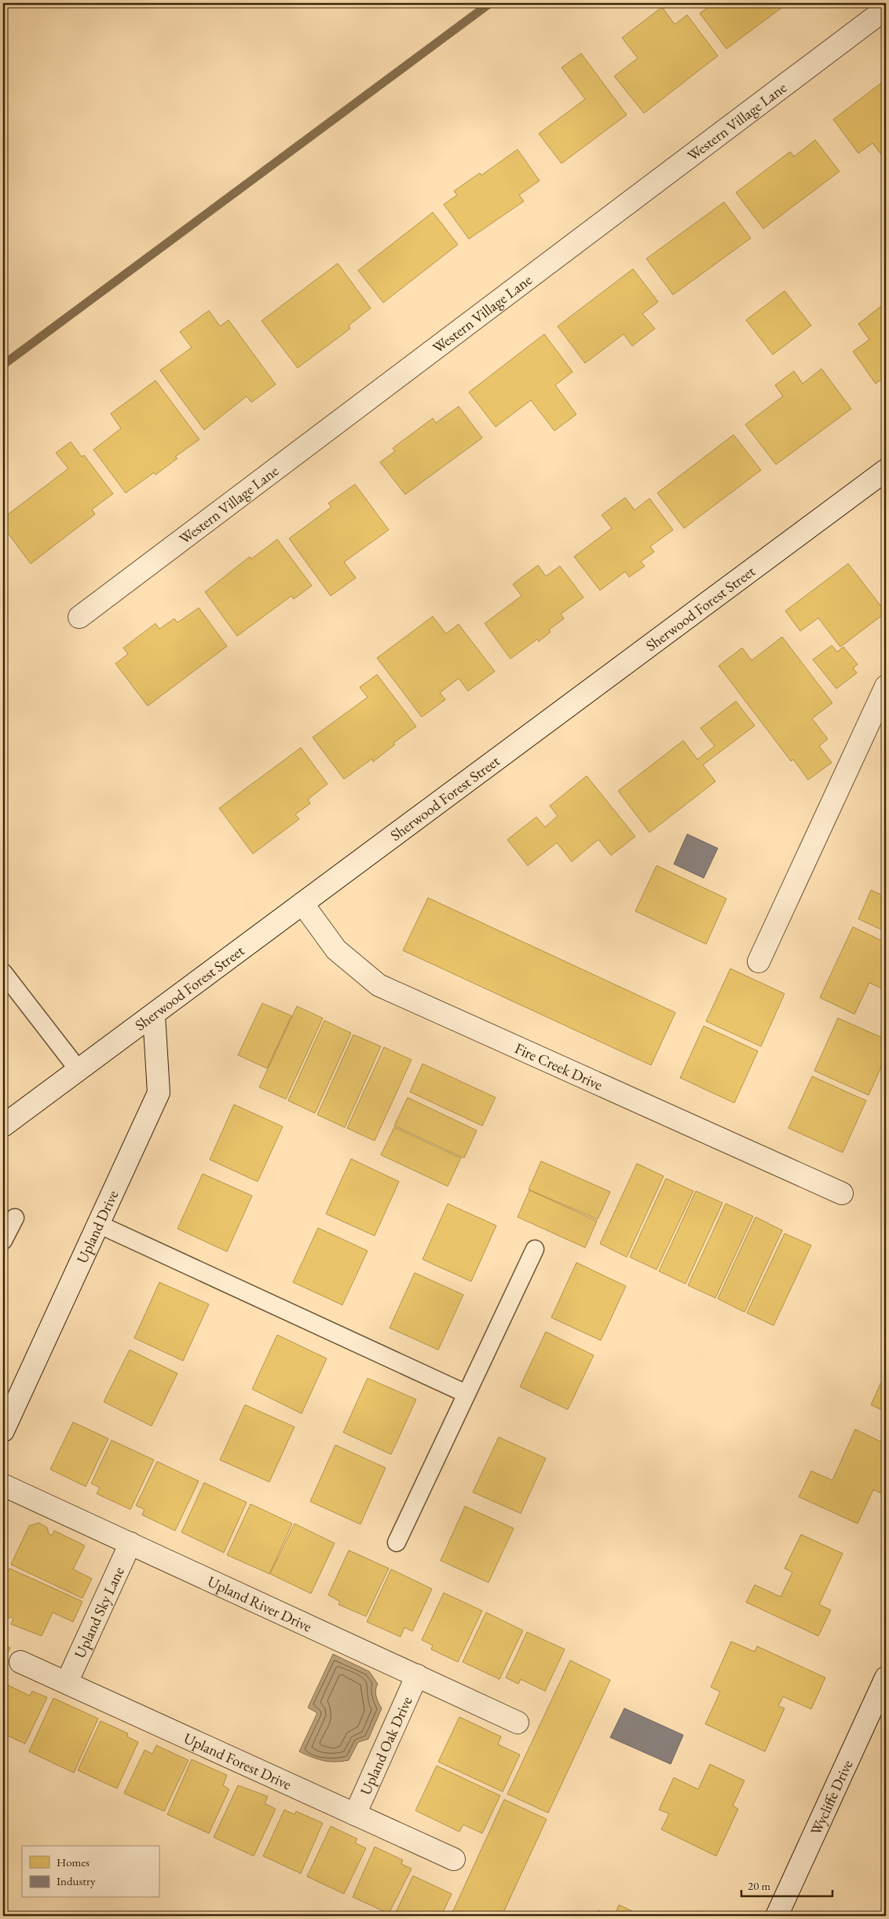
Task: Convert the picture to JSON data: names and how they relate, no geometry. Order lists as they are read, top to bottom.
{
  "streets": {
    "street": [
      "Western Village Lane",
      "Sherwood Forest Street",
      "Fire Creek Drive",
      "Upland Drive",
      "Upland River Drive",
      "Upland Sky Lane",
      "Upland Oak Drive",
      "Upland Forest Drive",
      "Wycliffe Drive"
    ]
  },
  "crossings": [
    ["Sherwood Forest Street", "Fire Creek Drive"],
    ["Sherwood Forest Street", "Upland Drive"],
    ["Upland River Drive", "Upland Sky Lane"],
    ["Upland River Drive", "Upland Oak Drive"],
    ["Upland Sky Lane", "Upland Forest Drive"],
    ["Upland Oak Drive", "Upland Forest Drive"]
  ],
  "legend": ["Homes", "Industry"],
  "scale_bar": "20 m"
}
